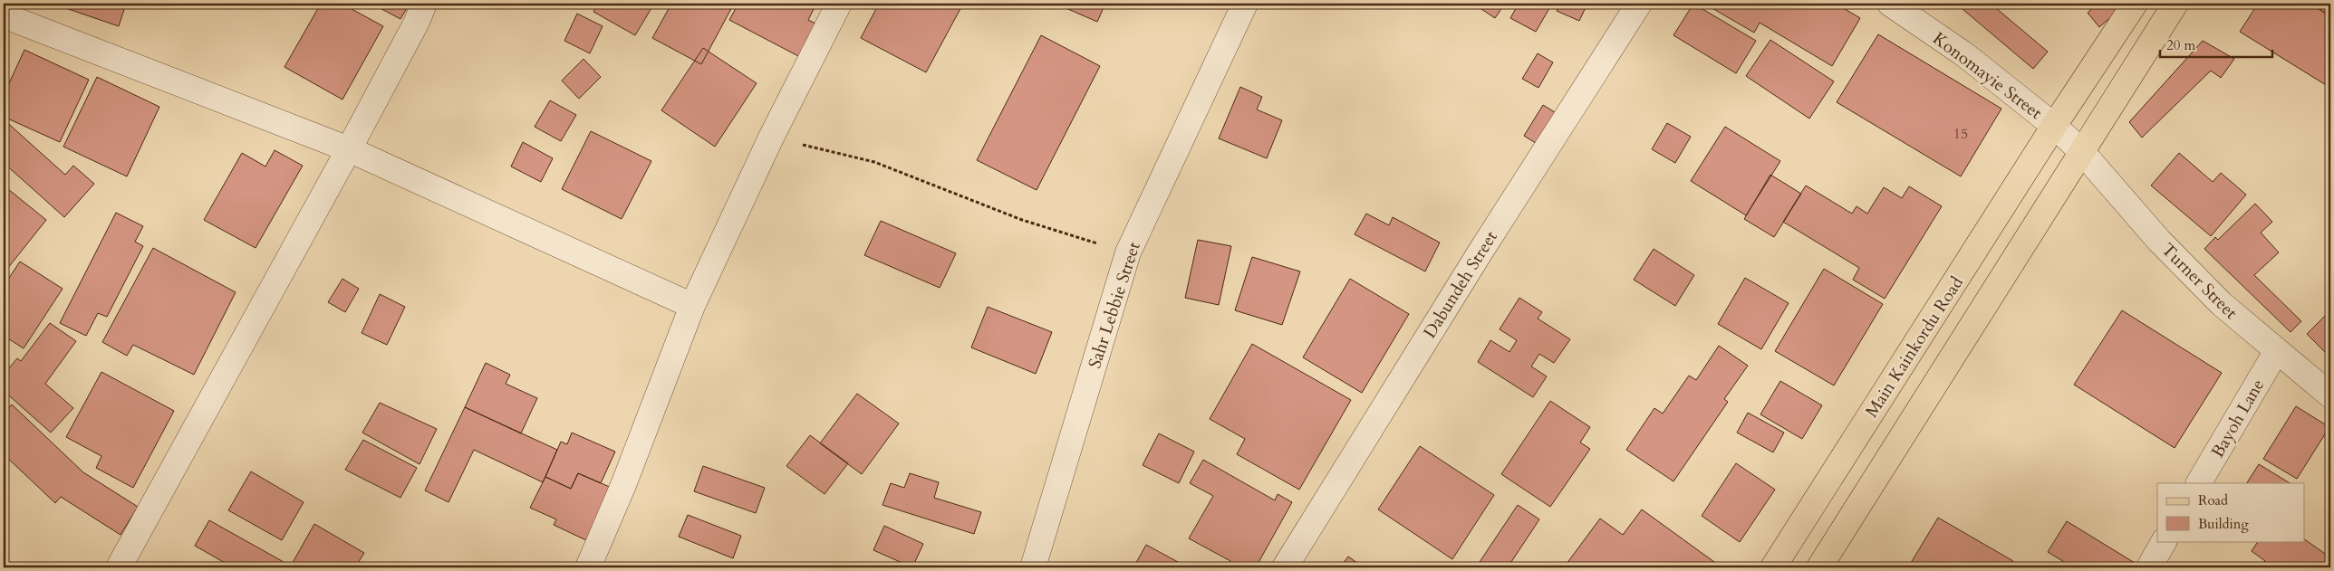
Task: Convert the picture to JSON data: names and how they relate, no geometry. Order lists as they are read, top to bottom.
{
  "streets": {
    "main road": ["Main Kainkordu Road"],
    "street": [
      "Konomayie Street",
      "Turner Street",
      "Dabundeh Street",
      "Sahr Lebbie Street",
      "Bayoh Lane"
    ]
  },
  "crossings": [
    ["Konomayie Street", "Turner Street"],
    ["Konomayie Street", "Main Kainkordu Road"],
    ["Turner Street", "Bayoh Lane"]
  ],
  "house_numbers": ["15"],
  "legend": ["Road", "Building"],
  "scale_bar": "20 m"
}
